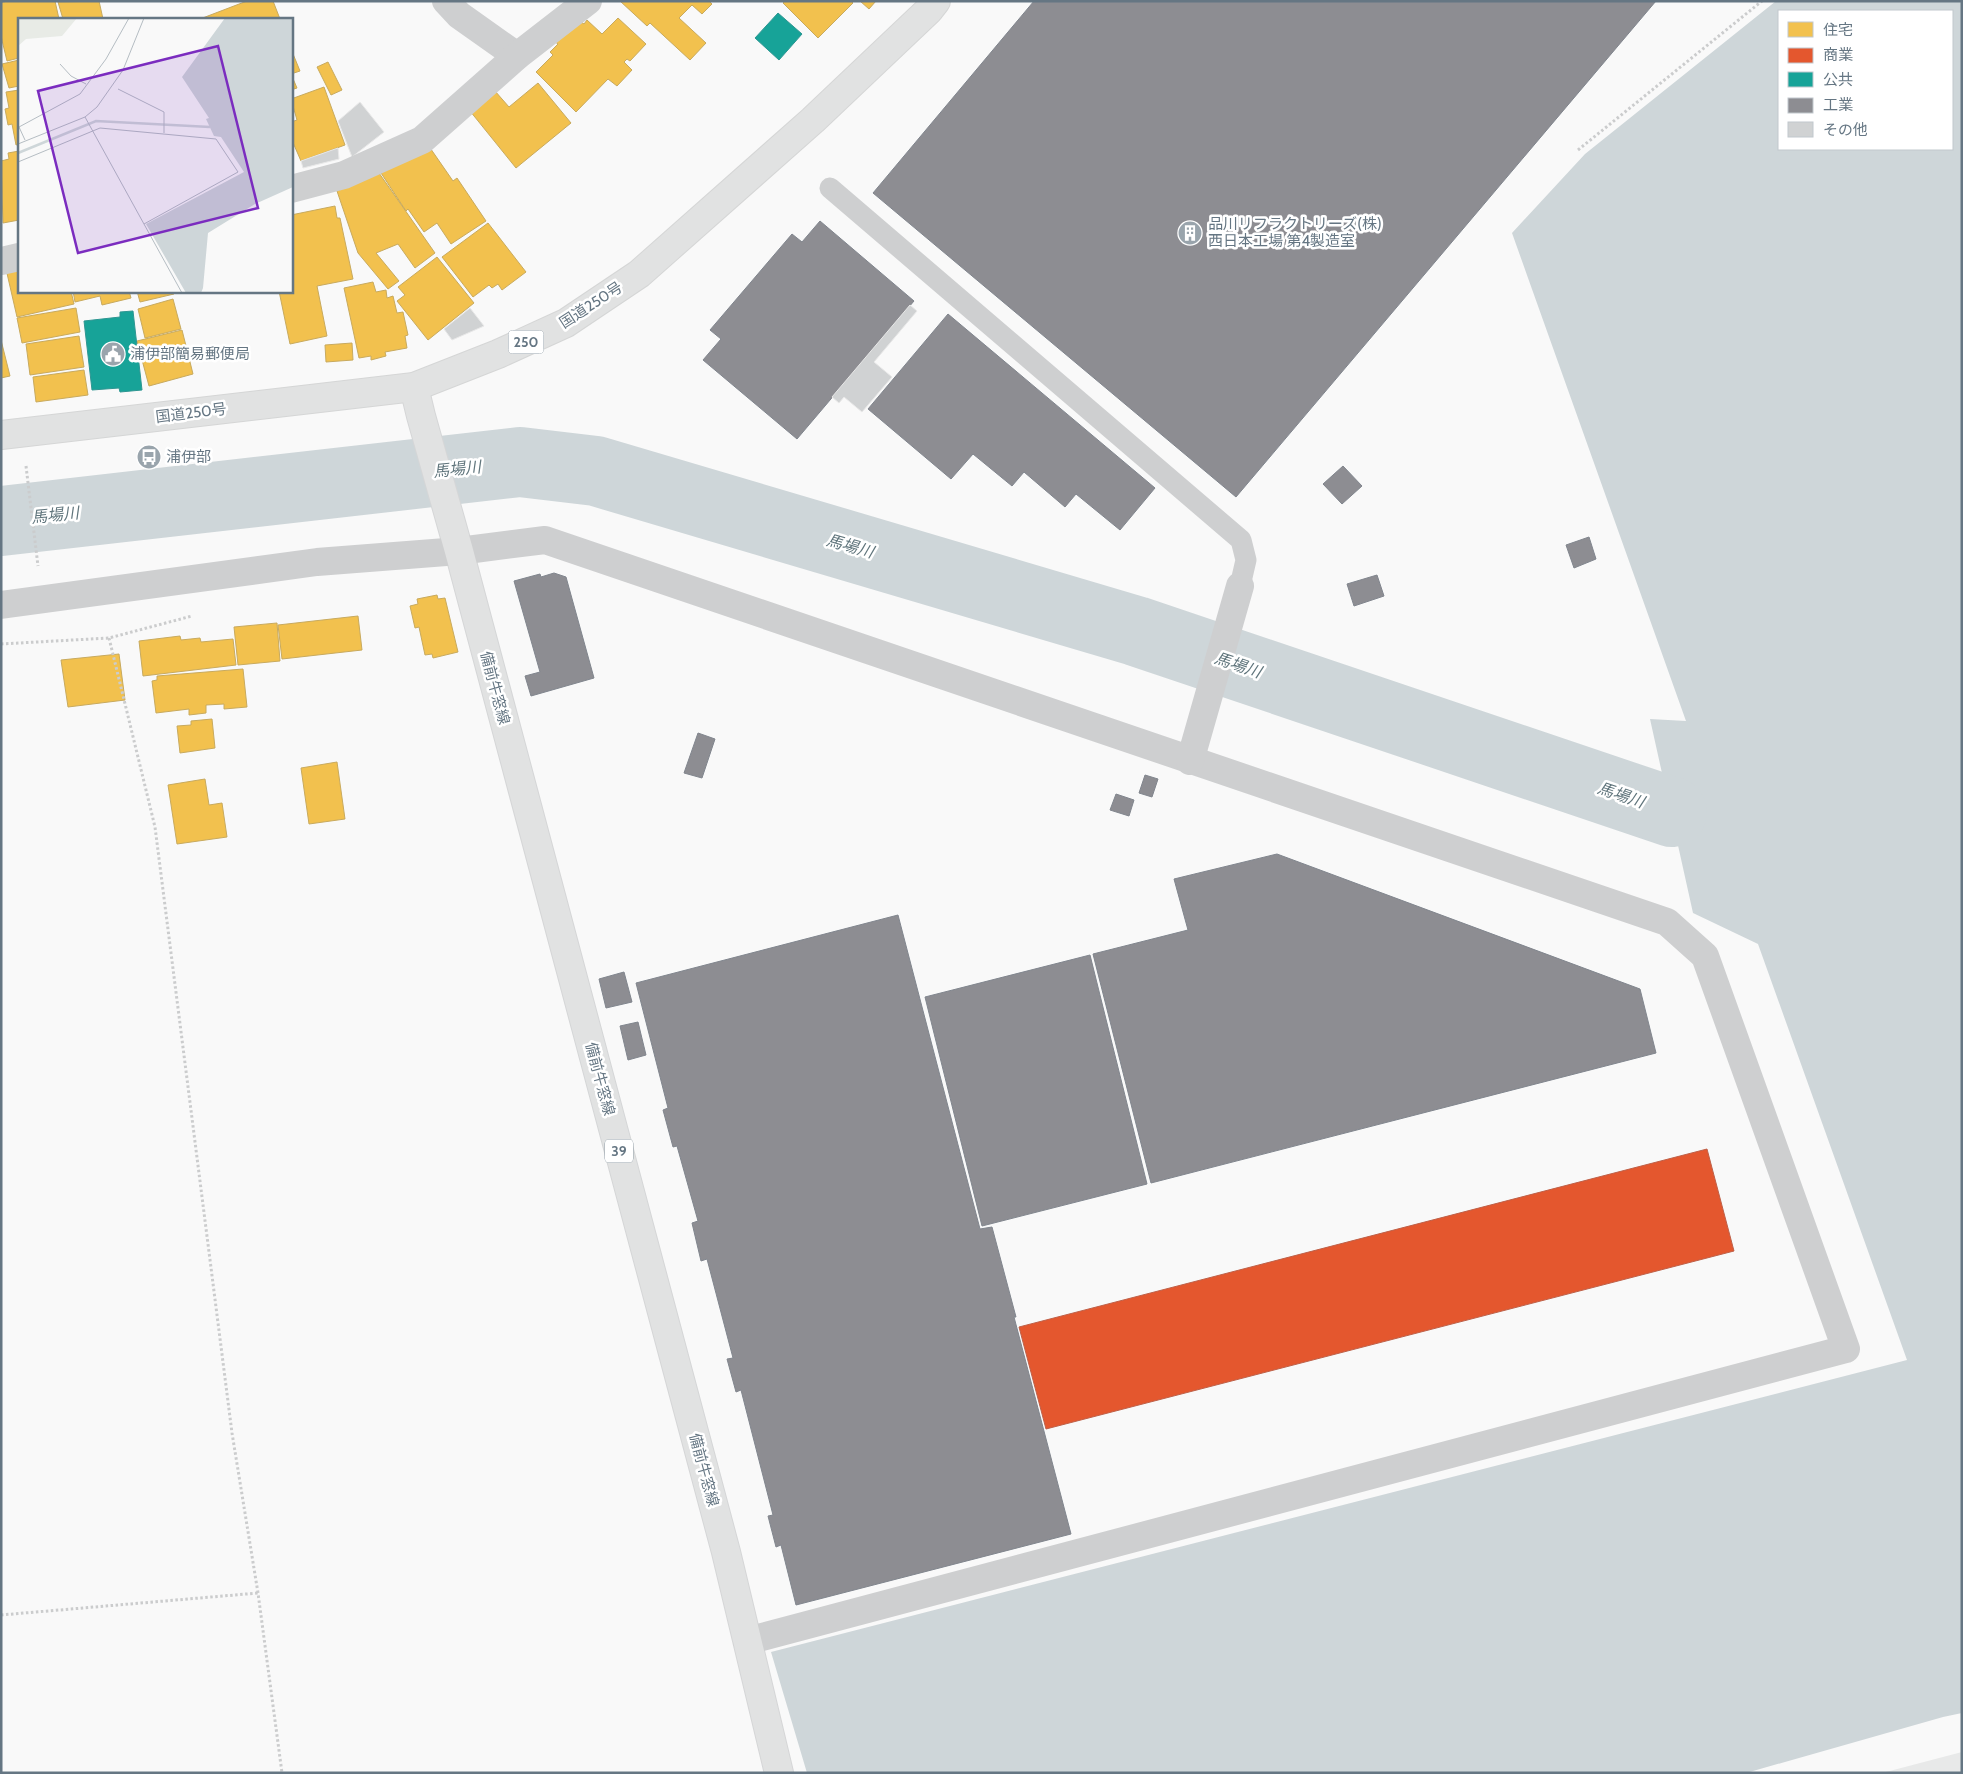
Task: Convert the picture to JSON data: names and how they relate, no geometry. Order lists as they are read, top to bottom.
{
  "streets": {
    "main road": [
      "国道250号",
      "250",
      "備前牛窓線",
      "39"
    ]
  },
  "crossings": [
    ["国道250号", "備前牛窓線"]
  ],
  "water": ["馬場川"],
  "places": {
    "building": ["品川リフラクトリーズ(株) 西日本工場 第4製造室"],
    "public building": ["浦伊部簡易郵便局"],
    "bus stop": ["浦伊部"]
  },
  "legend": [
    "住宅",
    "商業",
    "公共",
    "工業",
    "その他"
  ]
}
